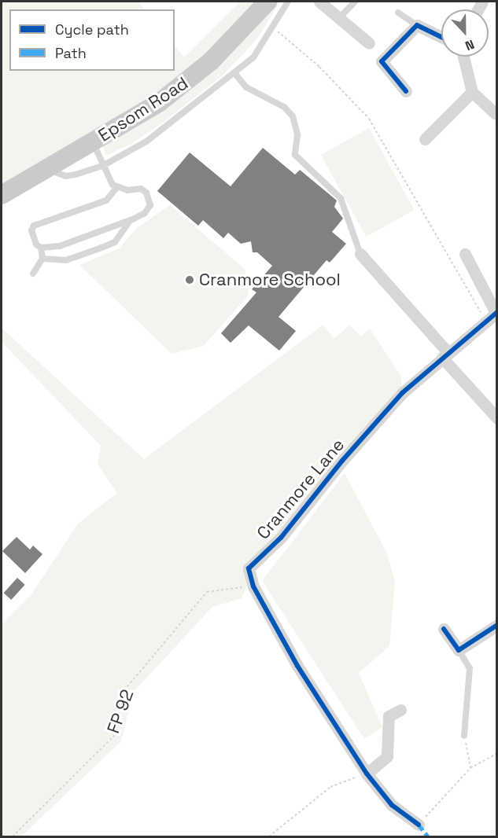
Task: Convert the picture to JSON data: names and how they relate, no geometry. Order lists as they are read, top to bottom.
{
  "streets": {
    "main road": ["Epsom Road"],
    "street": ["Cranmore Lane"],
    "path": ["FP 92"]
  },
  "crossings": [
    ["Cranmore Lane", "FP 92"]
  ],
  "places": ["Cranmore School"],
  "legend": ["Cycle path", "Path"],
  "north": "bottom"
}
